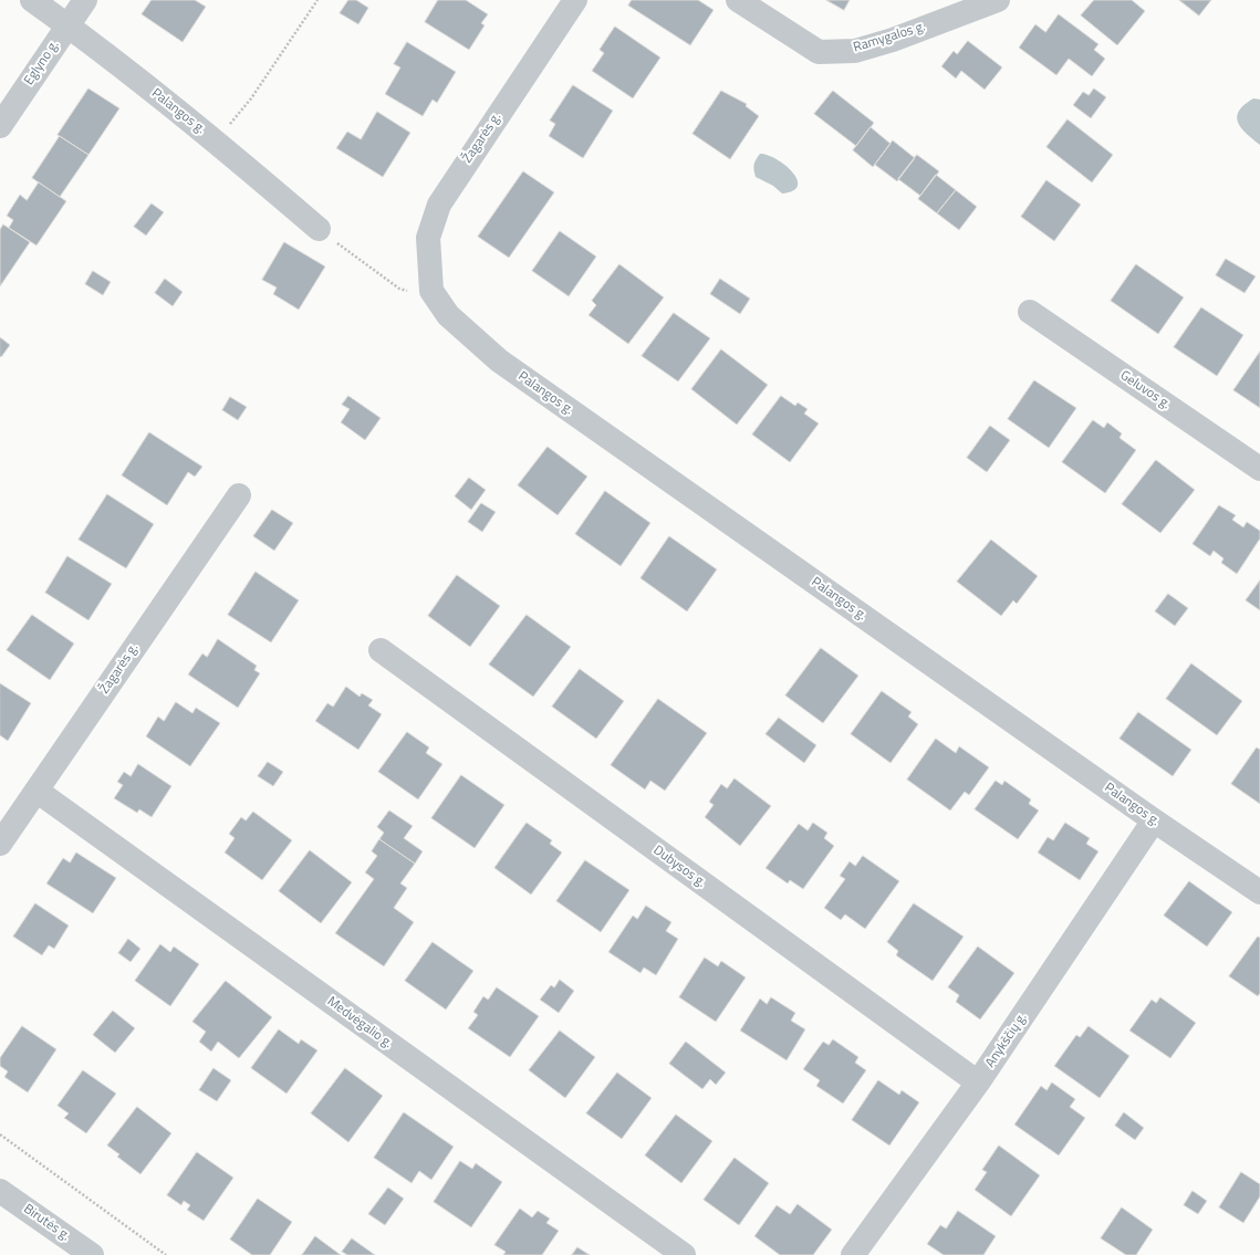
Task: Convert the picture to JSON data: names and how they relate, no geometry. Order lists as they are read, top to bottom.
{
  "streets": {
    "street": [
      "Ramygalos g.",
      "Eglyno g.",
      "Palangos g.",
      "Žagarės g.",
      "Geluvos g.",
      "Dubysos g.",
      "Medvėgalio g.",
      "Anykščių g.",
      "Birutės g."
    ]
  },
  "crossings": [
    ["Eglyno g.", "Palangos g."],
    ["Palangos g.", "Žagarės g."],
    ["Palangos g.", "Anykščių g."],
    ["Žagarės g.", "Medvėgalio g."],
    ["Dubysos g.", "Anykščių g."]
  ]
}
